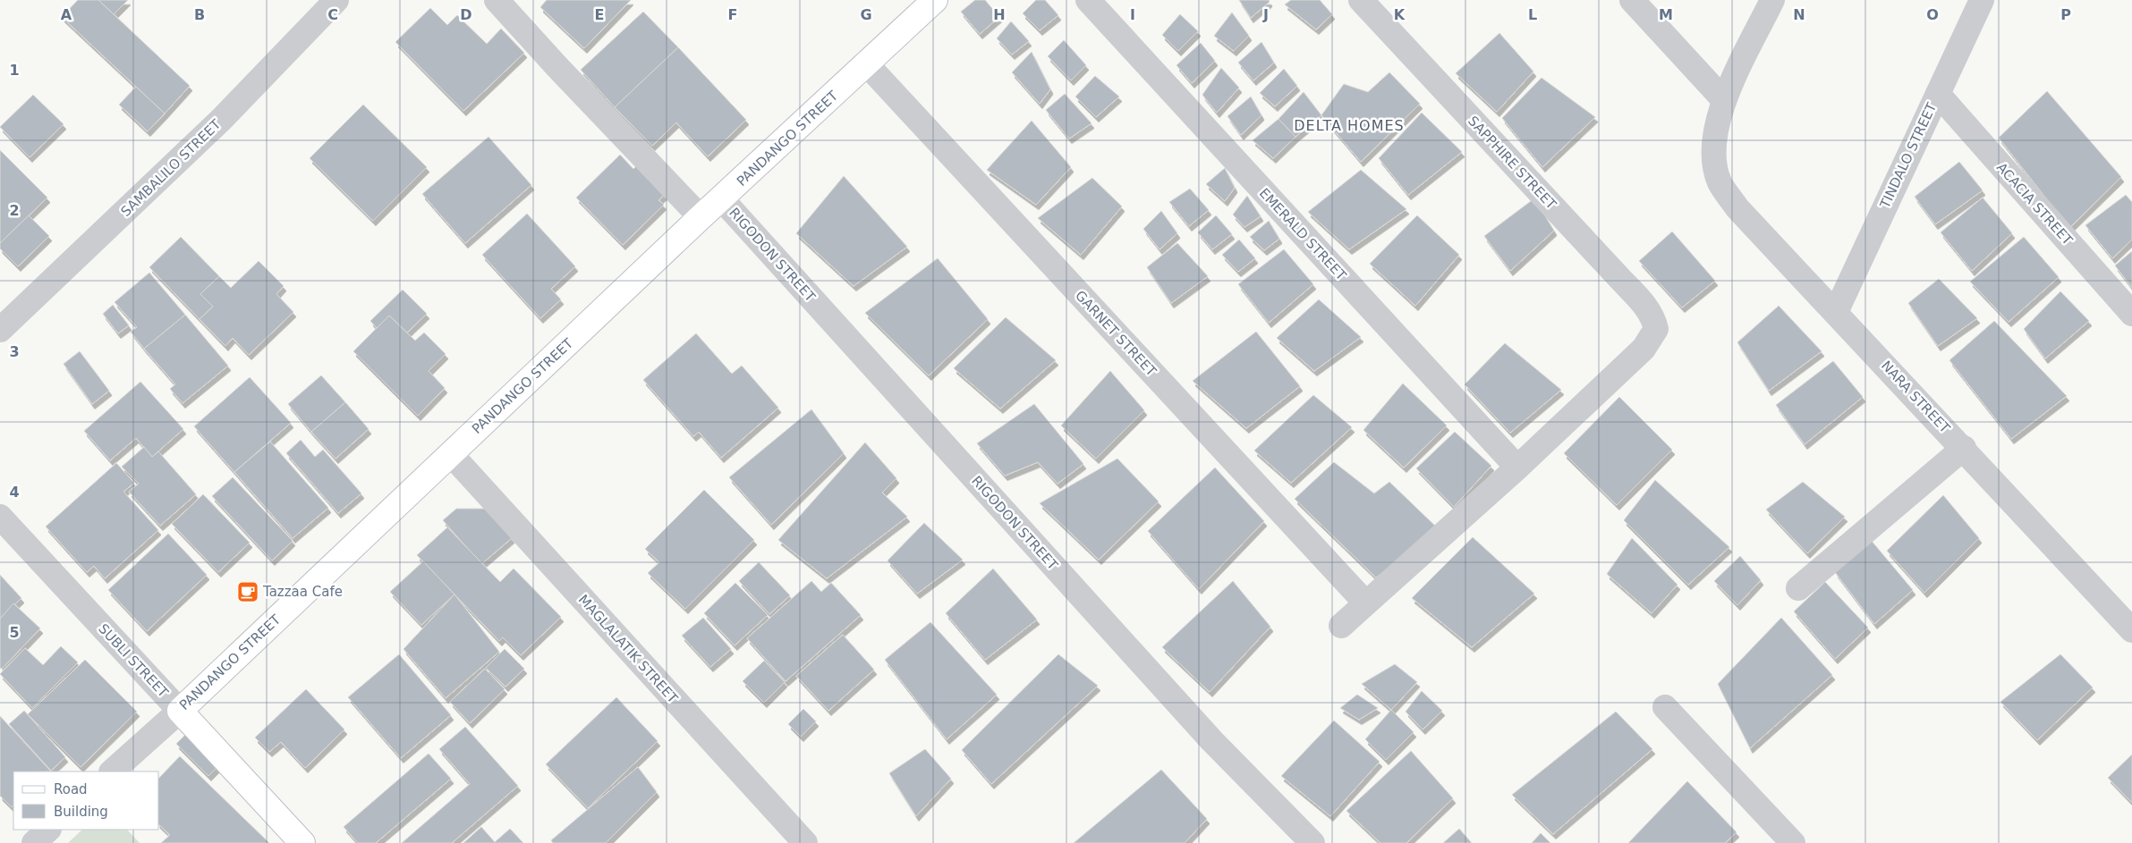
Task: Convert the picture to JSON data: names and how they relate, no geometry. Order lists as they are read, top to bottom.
{
  "streets": {
    "street": [
      "PANDANGO STREET",
      "TINDALO STREET",
      "SAPPHIRE STREET",
      "SAMBALILO STREET",
      "ACACIA STREET",
      "EMERALD STREET",
      "RIGODON STREET",
      "GARNET STREET",
      "NARA STREET",
      "MAGLALATIK STREET",
      "SUBLI STREET"
    ]
  },
  "crossings": [
    ["PANDANGO STREET", "RIGODON STREET"],
    ["PANDANGO STREET", "GARNET STREET"],
    ["PANDANGO STREET", "MAGLALATIK STREET"],
    ["PANDANGO STREET", "SUBLI STREET"],
    ["TINDALO STREET", "ACACIA STREET"],
    ["TINDALO STREET", "NARA STREET"],
    ["SAPPHIRE STREET", "EMERALD STREET"]
  ],
  "districts": ["DELTA HOMES"],
  "places": {
    "cafe": ["Tazzaa Cafe"]
  },
  "legend": ["Road", "Building"],
  "grid": {
    "columns": [
      "A",
      "B",
      "C",
      "D",
      "E",
      "F",
      "G",
      "H",
      "I",
      "J",
      "K",
      "L",
      "M",
      "N",
      "O",
      "P"
    ],
    "rows": [
      "1",
      "2",
      "3",
      "4",
      "5"
    ]
  }
}
